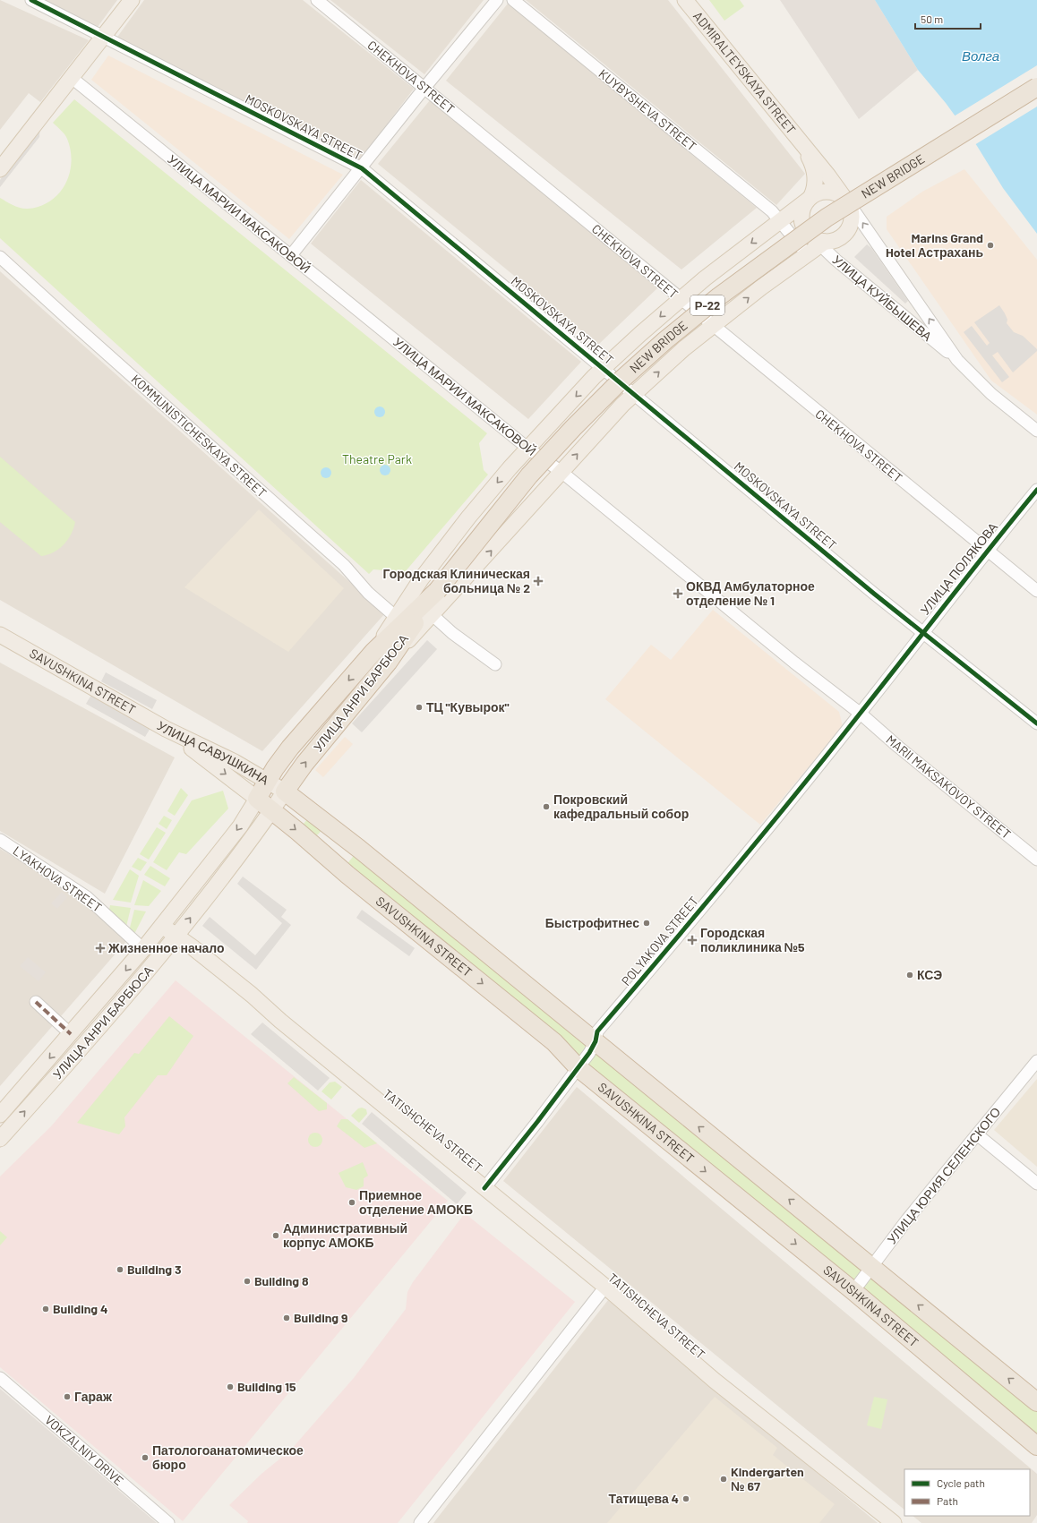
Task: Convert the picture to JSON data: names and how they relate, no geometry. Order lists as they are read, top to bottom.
{
  "streets": {
    "highway": [
      "NEW BRIDGE",
      "Р-22",
      "SAVUSHKINA STREET",
      "УЛИЦА АНРИ БАРБЮСА"
    ],
    "main road": ["ADMIRALTEYSKAYA STREET", "УЛИЦА САВУШКИНА", "TATISHCHEVA STREET"],
    "street": [
      "CHEKHOVA STREET",
      "KUYBYSHEVA STREET",
      "MOSKOVSKAYA STREET",
      "УЛИЦА МАРИИ МАКСАКОВОЙ",
      "УЛИЦА КУЙБЫШЕВА",
      "KOMMUNISTICHESKAYA STREET",
      "УЛИЦА ПОЛЯКОВА",
      "MARII MAKSAKOVOY STREET",
      "LYAKHOVA STREET",
      "POLYAKOVA STREET",
      "УЛИЦА ЮРИЯ СЕЛЕНСКОГО",
      "VOKZALNIY DRIVE"
    ]
  },
  "crossings": [
    ["CHEKHOVA STREET", "УЛИЦА ПОЛЯКОВА"],
    ["MOSKOVSKAYA STREET", "УЛИЦА ПОЛЯКОВА"],
    ["NEW BRIDGE", "УЛИЦА АНРИ БАРБЮСА"],
    ["УЛИЦА МАРИИ МАКСАКОВОЙ", "УЛИЦА ПОЛЯКОВА"],
    ["УЛИЦА МАРИИ МАКСАКОВОЙ", "MARII MAKSAKOVOY STREET"],
    ["УЛИЦА МАРИИ МАКСАКОВОЙ", "POLYAKOVA STREET"],
    ["УЛИЦА ПОЛЯКОВА", "MARII MAKSAKOVOY STREET"],
    ["УЛИЦА ПОЛЯКОВА", "POLYAKOVA STREET"],
    ["SAVUSHKINA STREET", "УЛИЦА АНРИ БАРБЮСА"],
    ["SAVUSHKINA STREET", "УЛИЦА САВУШКИНА"],
    ["SAVUSHKINA STREET", "POLYAKOVA STREET"],
    ["SAVUSHKINA STREET", "УЛИЦА ЮРИЯ СЕЛЕНСКОГО"],
    ["УЛИЦА АНРИ БАРБЮСА", "УЛИЦА САВУШКИНА"],
    ["УЛИЦА АНРИ БАРБЮСА", "LYAKHOVA STREET"],
    ["УЛИЦА АНРИ БАРБЮСА", "TATISHCHEVA STREET"],
    ["MARII MAKSAKOVOY STREET", "POLYAKOVA STREET"],
    ["POLYAKOVA STREET", "TATISHCHEVA STREET"]
  ],
  "one_way": ["SAVUSHKINA STREET"],
  "water": ["Волга"],
  "parks": ["Theatre Park"],
  "places": {
    "other": [
      "Marins Grand Hotel Астрахань",
      "ТЦ \"Кувырок\"",
      "Покровский кафедральный собор",
      "Быстрофитнес",
      "КСЭ",
      "Приемное отделение АМОКБ",
      "Административный корпус АМОКБ",
      "Building 3",
      "Building 8",
      "Building 4",
      "Building 9",
      "Building 15",
      "Гараж",
      "Патологоанатомическое бюро",
      "Kindergarten № 67",
      "Татищева 4"
    ],
    "health": [
      "Городская Клиническая больница № 2",
      "ОКВД Амбулаторное отделение № 1",
      "Городская поликлиника №5",
      "Жизненное начало"
    ]
  },
  "legend": ["Cycle path", "Path"],
  "scale_bar": "50 m"
}
